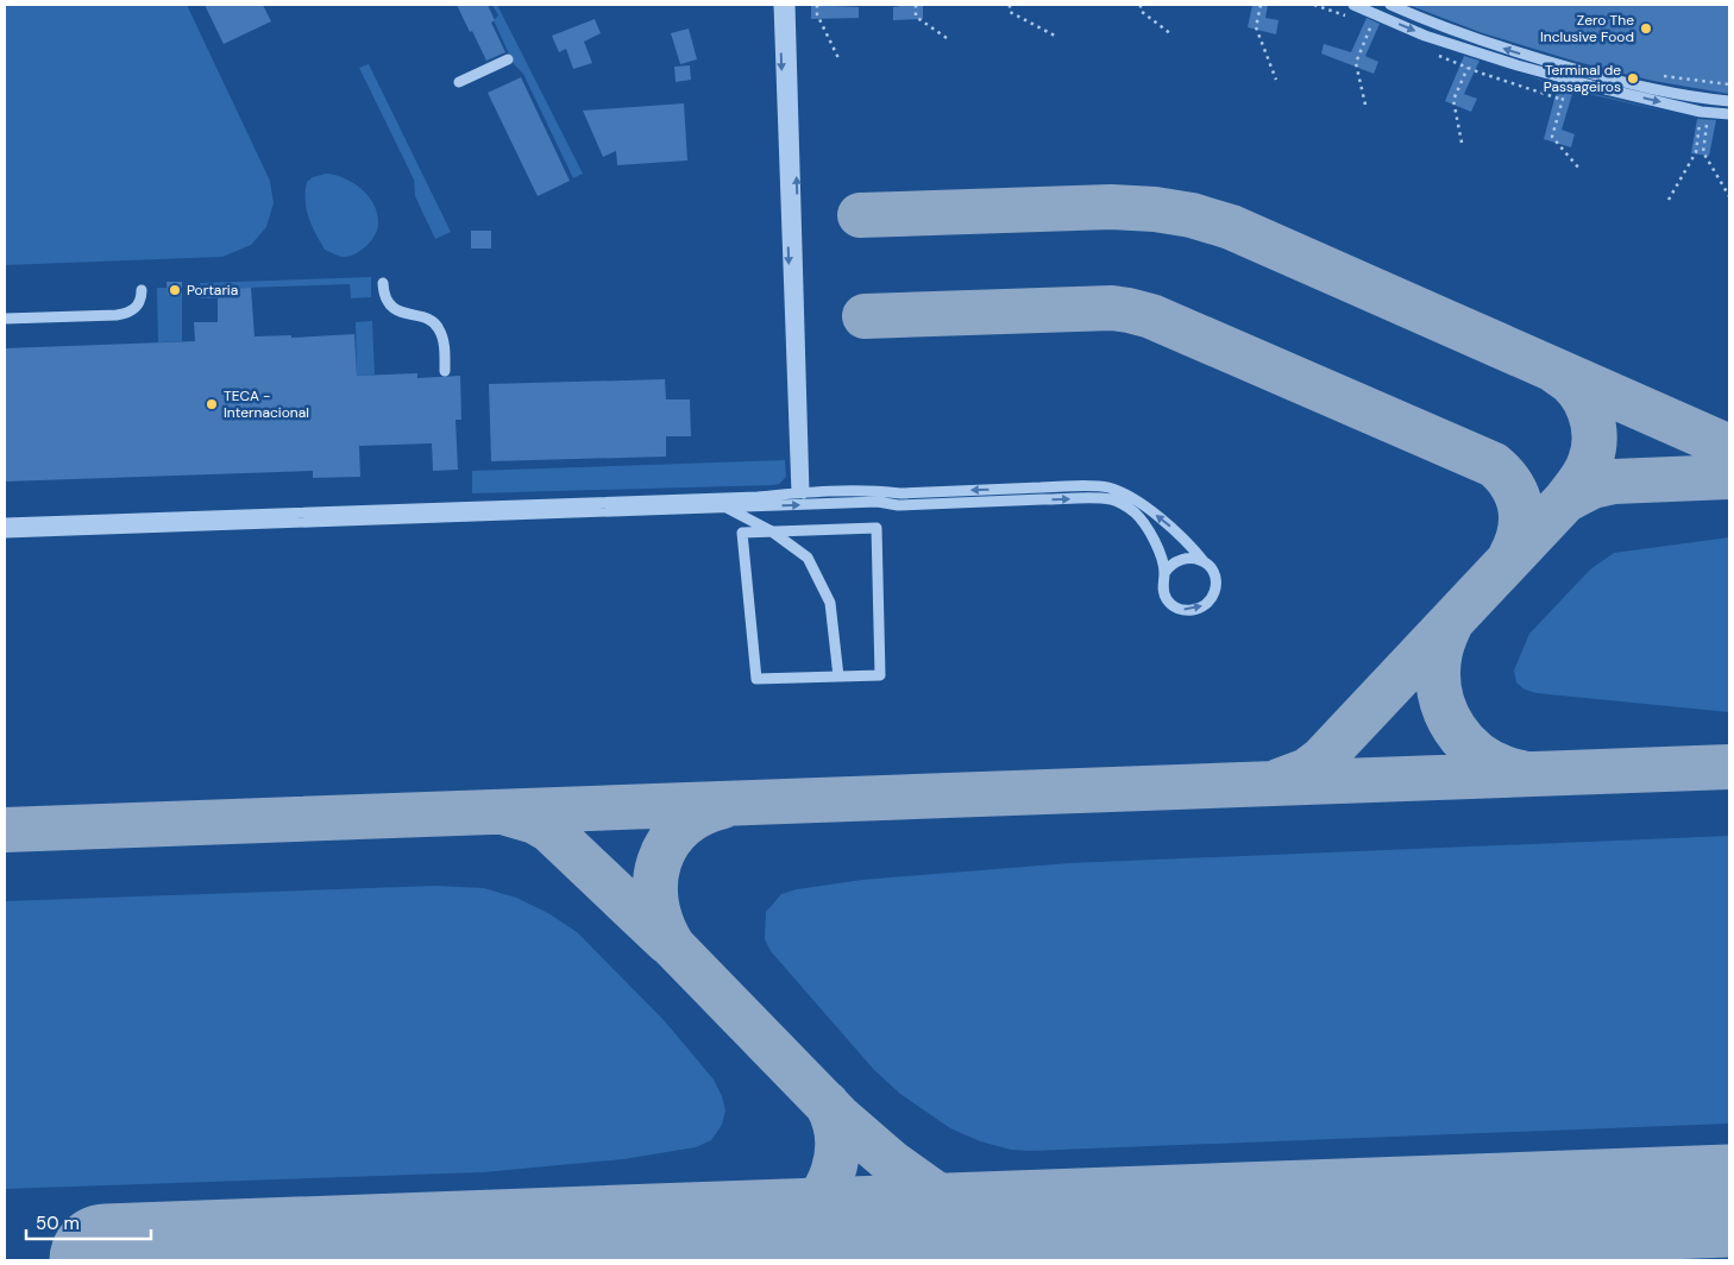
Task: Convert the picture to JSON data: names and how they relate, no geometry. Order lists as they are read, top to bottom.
{
  "places": [
    "Zero The Inclusive Food",
    "Terminal de Passageiros",
    "Portaria",
    "TECA - Internacional"
  ],
  "scale_bar": "50 m"
}
